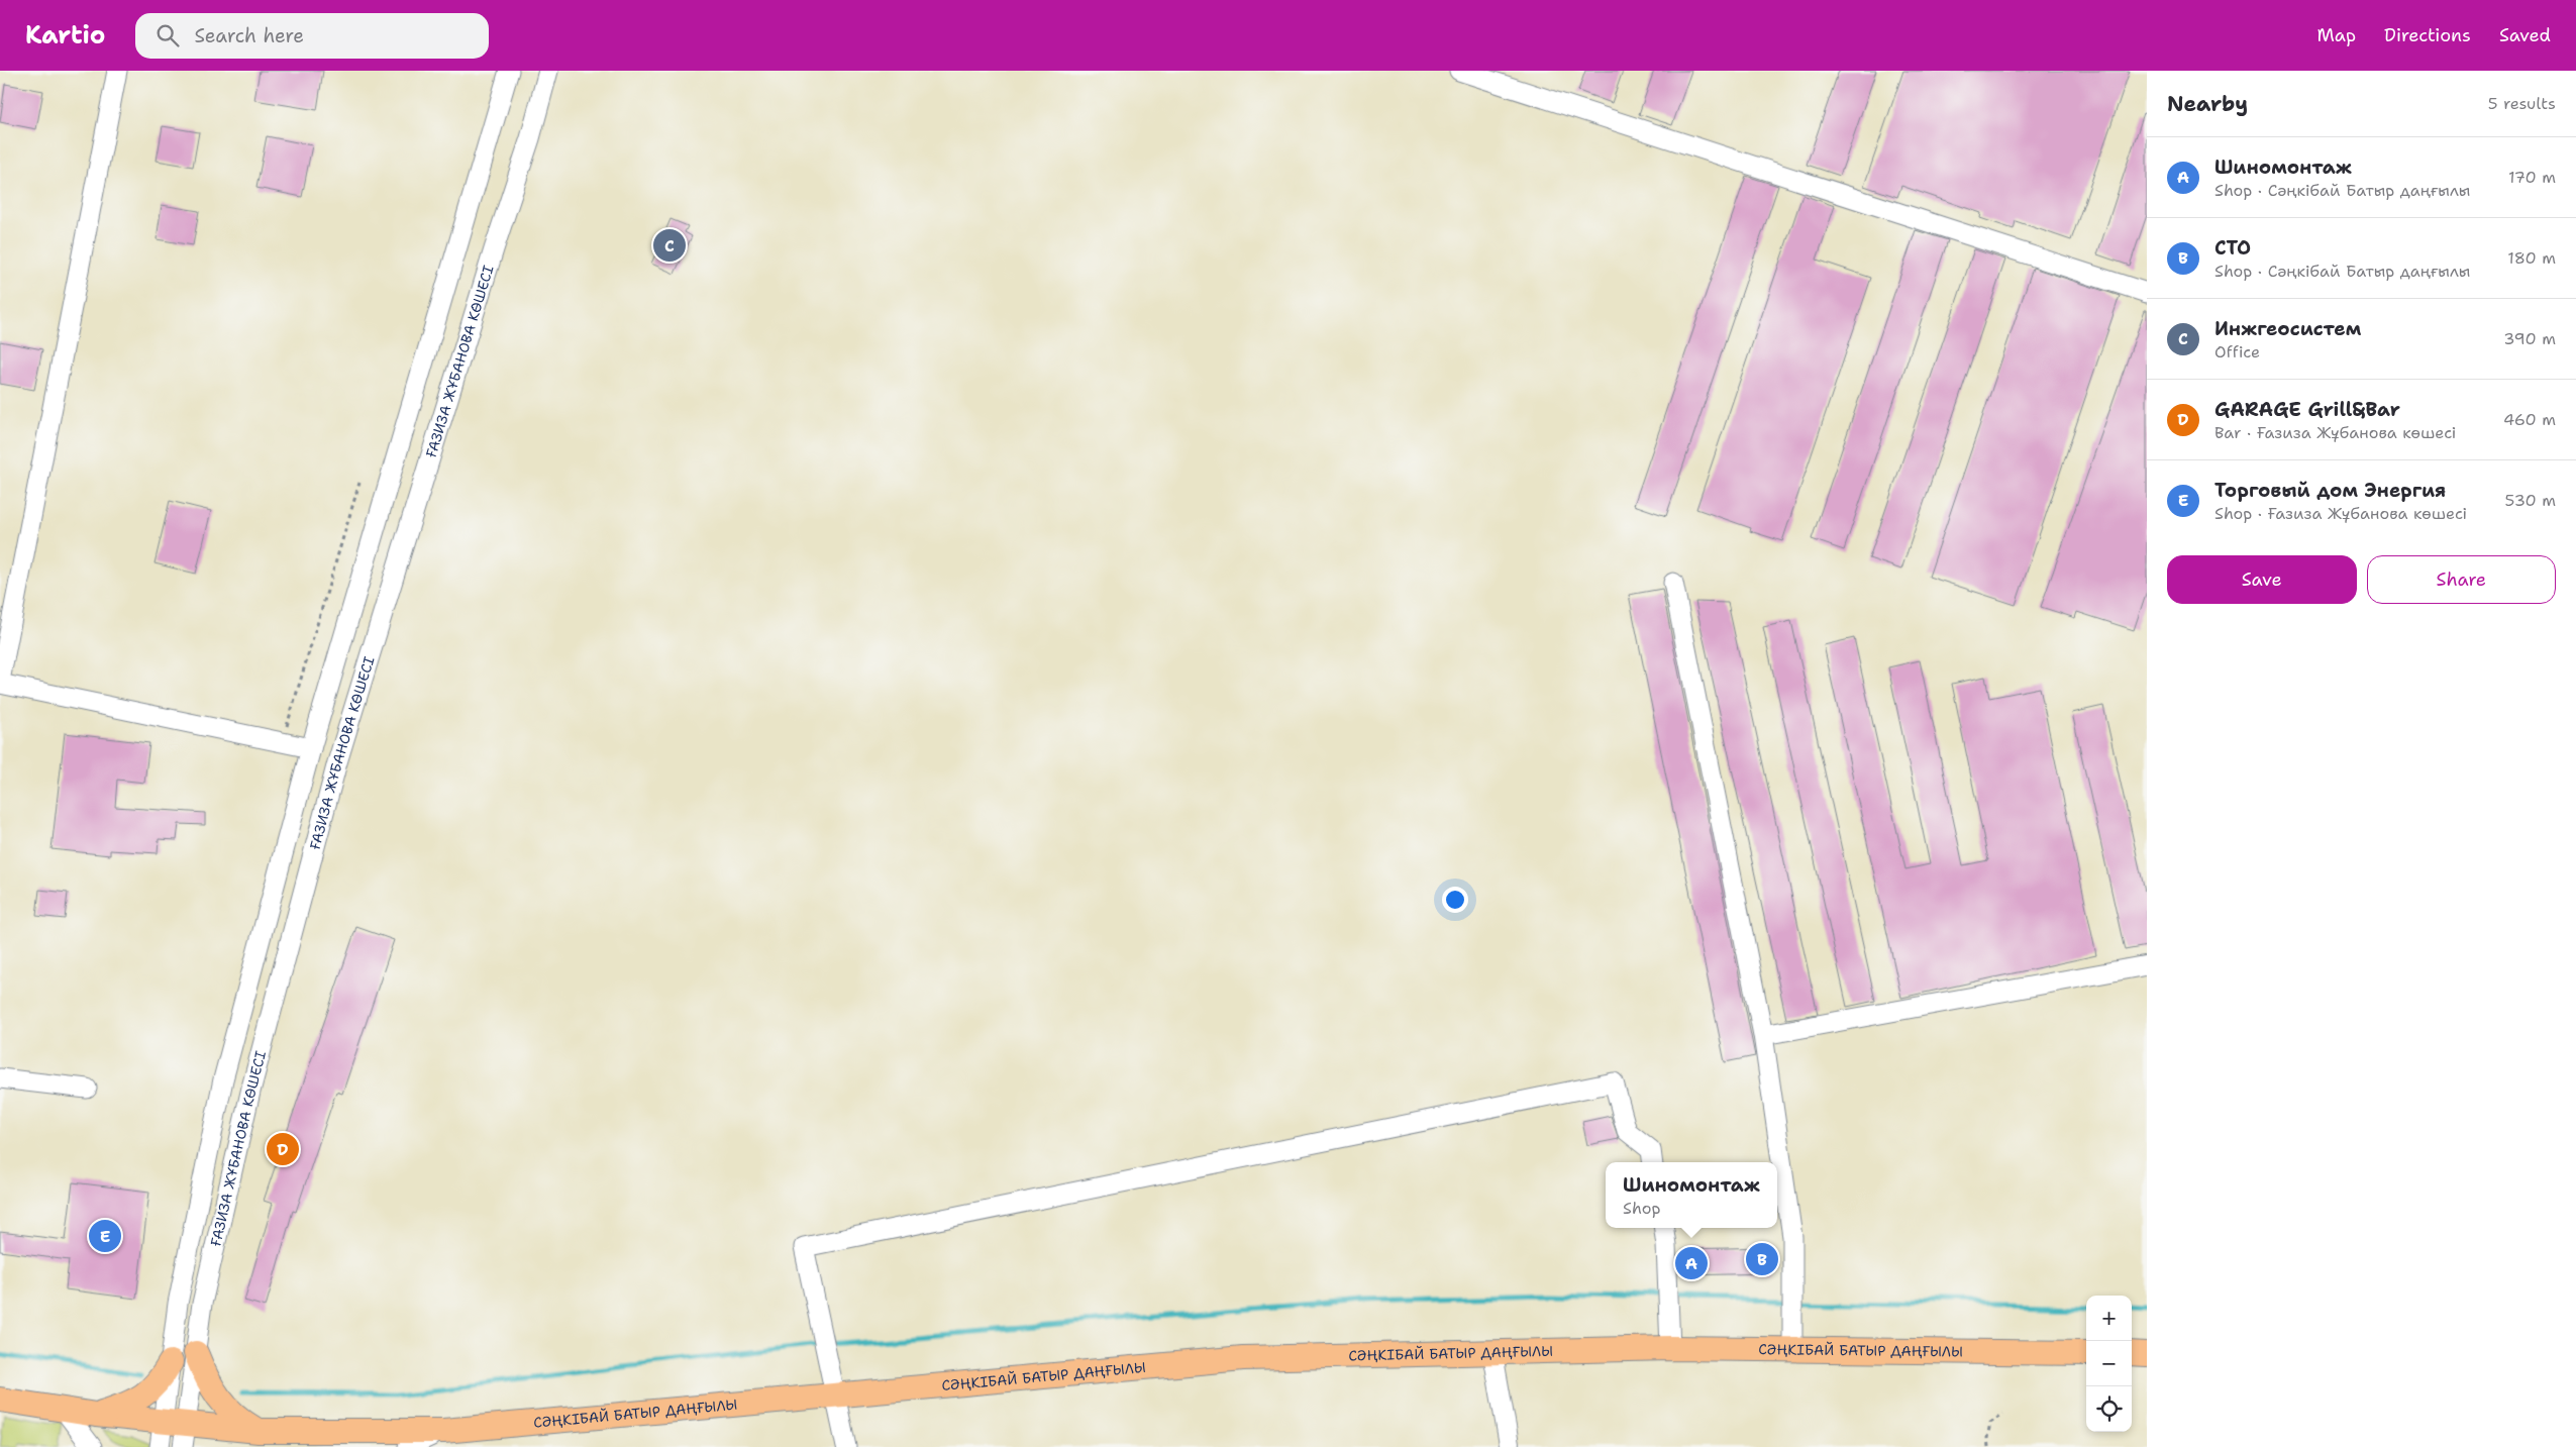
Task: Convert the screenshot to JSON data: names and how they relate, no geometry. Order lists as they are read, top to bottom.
{
  "streets": {
    "main road": ["СӘҢКІБАЙ БАТЫР ДАҢҒЫЛЫ"],
    "street": ["ҒАЗИЗА ЖҰБАНОВА КӨШЕСІ"]
  },
  "crossings": [
    ["ҒАЗИЗА ЖҰБАНОВА КӨШЕСІ", "СӘҢКІБАЙ БАТЫР ДАҢҒЫЛЫ"]
  ],
  "page": {
    "header": "Kartio",
    "search": "Search here",
    "nav": ["Map", "Directions", "Saved"],
    "heading": ["Nearby", "5 results"],
    "list": [
      {
        "mark": "A",
        "name": "Шиномонтаж",
        "note": "Shop · Сәңкібай Батыр даңғылы",
        "value": "170 m"
      },
      {
        "mark": "B",
        "name": "СТО",
        "note": "Shop · Сәңкібай Батыр даңғылы",
        "value": "180 m"
      },
      {
        "mark": "C",
        "name": "Инжгеосистем",
        "note": "Office",
        "value": "390 m"
      },
      {
        "mark": "D",
        "name": "GARAGE Grill&Bar",
        "note": "Bar · Ғазиза Жұбанова көшесі",
        "value": "460 m"
      },
      {
        "mark": "E",
        "name": "Торговый дом Энергия",
        "note": "Shop · Ғазиза Жұбанова көшесі",
        "value": "530 m"
      }
    ],
    "pins": [
      "C",
      "D",
      "E",
      "B",
      "A"
    ],
    "buttons": ["Save", "Share"],
    "popup": ["Шиномонтаж", "Shop"],
    "map_buttons": ["+", "−"]
  }
}
